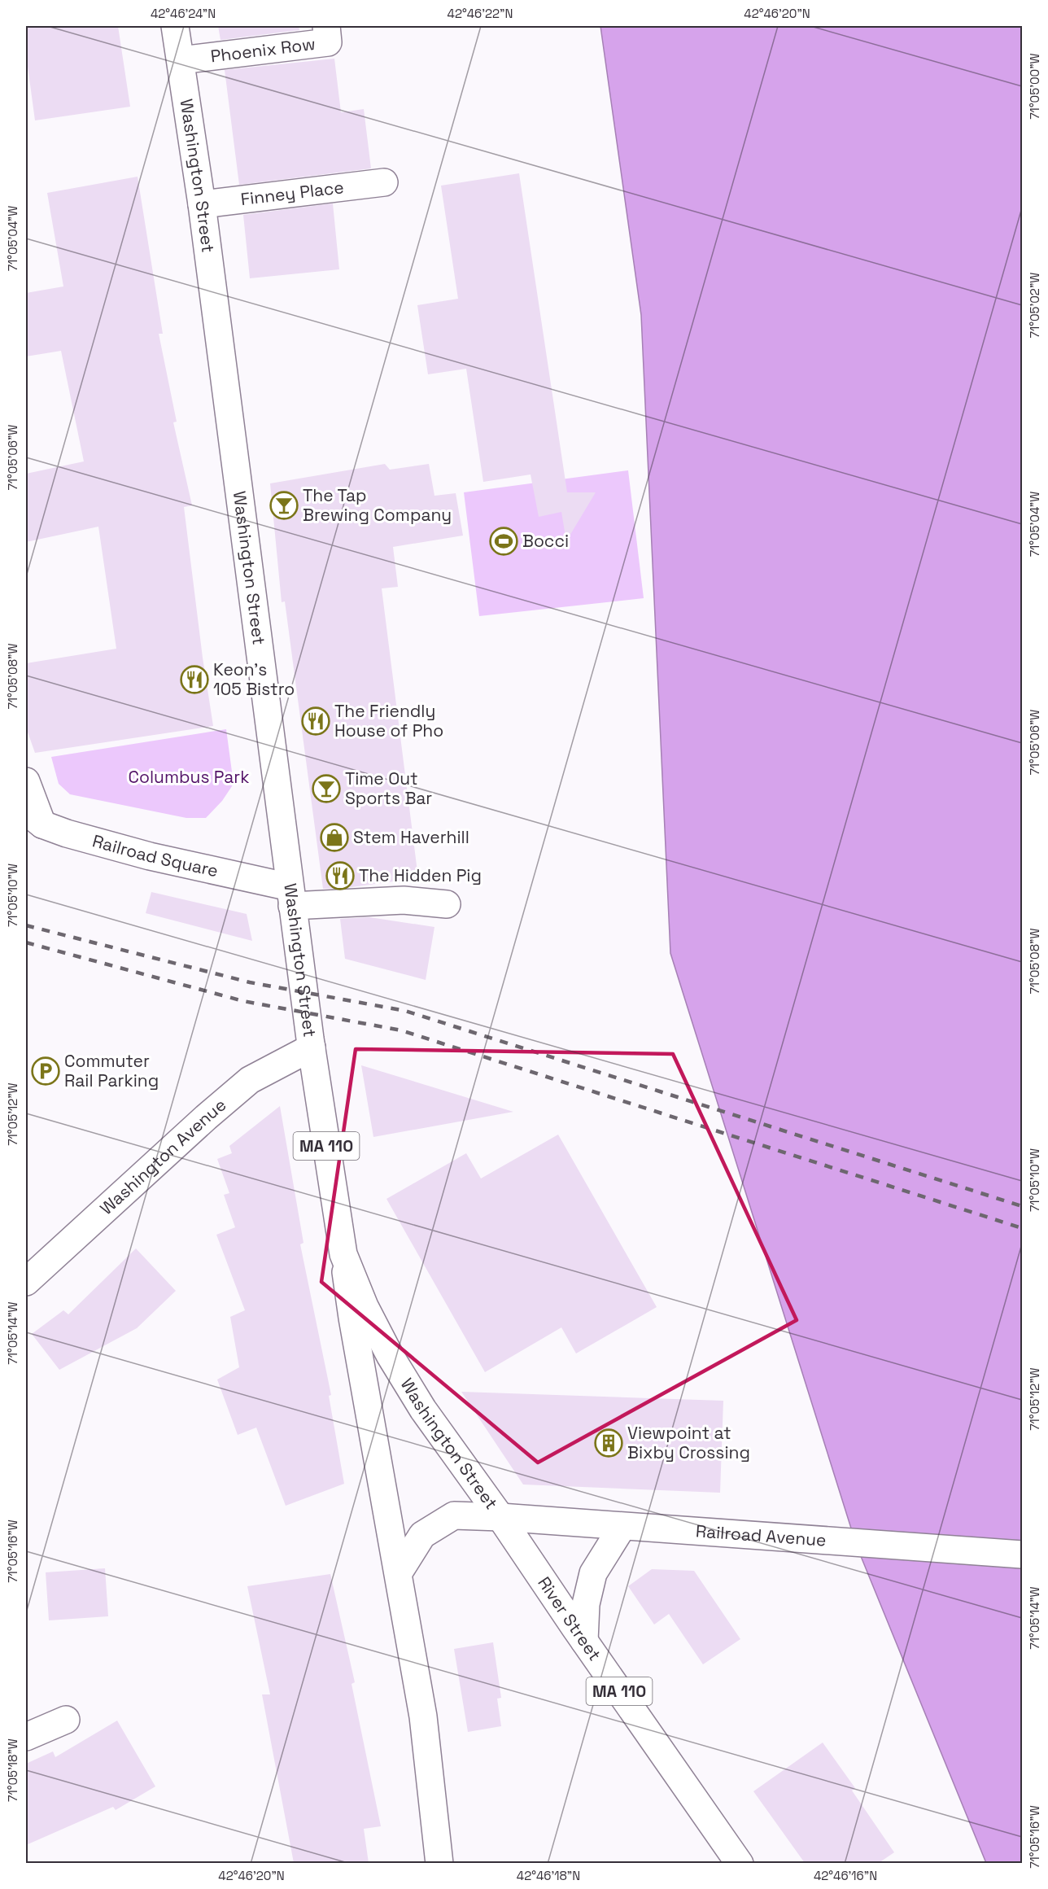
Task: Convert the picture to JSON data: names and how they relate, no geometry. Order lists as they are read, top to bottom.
{
  "streets": {
    "main road": [
      "Phoenix Row",
      "Washington Street",
      "Finney Place",
      "Railroad Square",
      "MA 110",
      "Washington Avenue",
      "Railroad Avenue",
      "River Street"
    ]
  },
  "crossings": [
    ["Phoenix Row", "Washington Street"],
    ["Washington Street", "Finney Place"],
    ["Washington Street", "Railroad Square"],
    ["Washington Street", "Washington Avenue"],
    ["Washington Street", "Railroad Avenue"],
    ["Washington Street", "River Street"],
    ["Railroad Avenue", "River Street"]
  ],
  "parks": ["Columbus Park"],
  "places": {
    "bar": ["The Tap Brewing Company", "Time Out Sports Bar"],
    "sports": ["Bocci"],
    "restaurant": ["Keon's 105 Bistro", "The Friendly House of Pho", "The Hidden Pig"],
    "shop": ["Stem Haverhill"],
    "parking": ["Commuter Rail Parking"],
    "building": ["Viewpoint at Bixby Crossing"]
  },
  "coordinates": [
    "42°46'24\"N",
    "42°46'22\"N",
    "42°46'20\"N",
    "71°05'00\"W",
    "71°05'04\"W",
    "71°05'02\"W",
    "71°05'06\"W",
    "71°05'08\"W",
    "71°05'10\"W",
    "71°05'12\"W",
    "71°05'14\"W",
    "71°05'16\"W",
    "71°05'18\"W",
    "42°46'18\"N",
    "42°46'16\"N"
  ]
}
